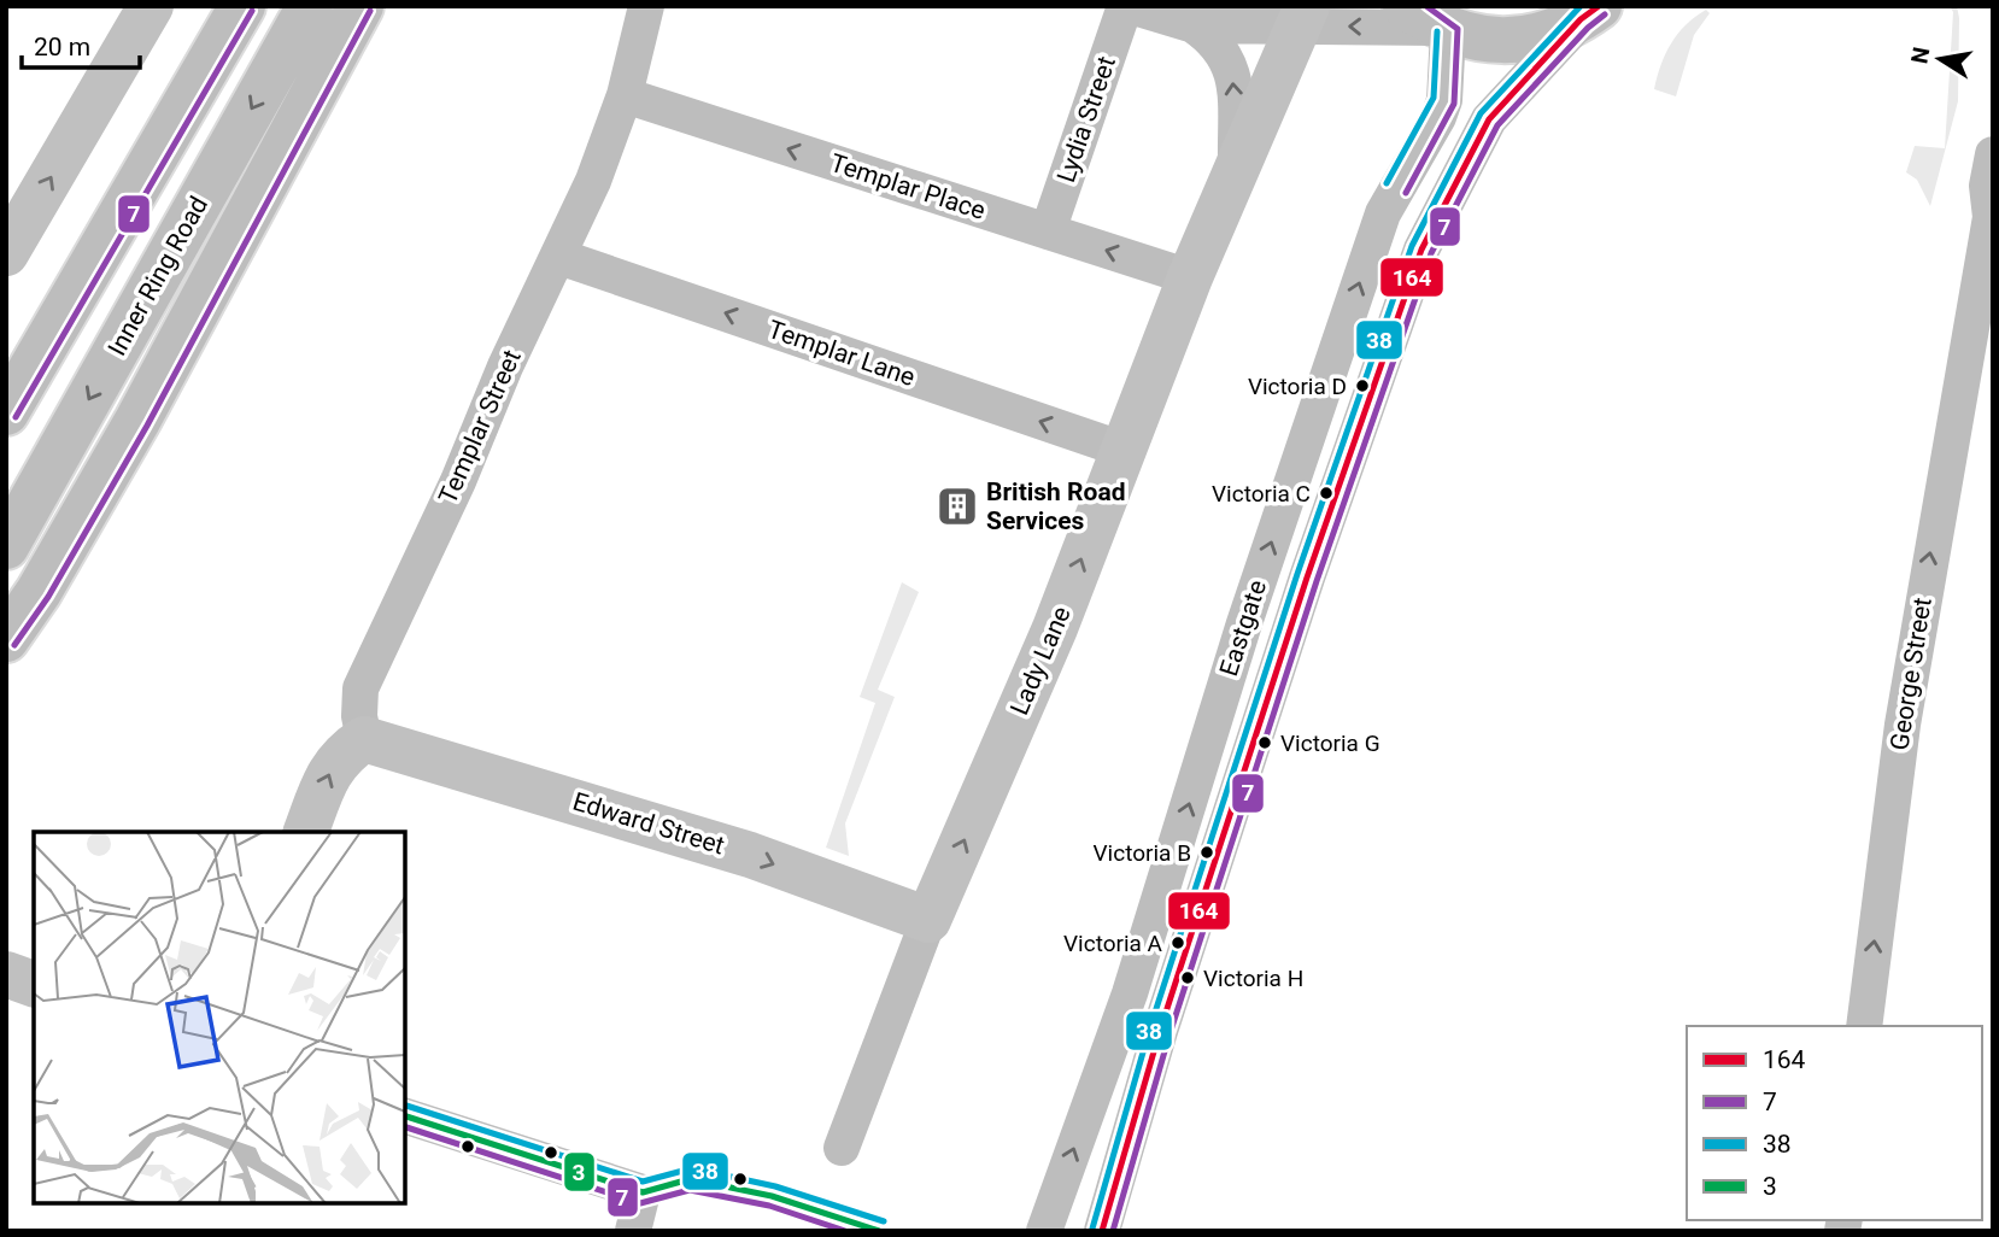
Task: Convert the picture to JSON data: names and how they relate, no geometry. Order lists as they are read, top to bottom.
{
  "streets": {
    "highway": ["Inner Ring Road", "Eastgate"],
    "street": [
      "Lydia Street",
      "Templar Place",
      "Templar Lane",
      "Templar Street",
      "Lady Lane",
      "George Street",
      "Edward Street"
    ]
  },
  "crossings": [
    ["Lydia Street", "Templar Place"],
    ["Templar Place", "Templar Street"],
    ["Templar Place", "Lady Lane"],
    ["Templar Lane", "Templar Street"],
    ["Templar Lane", "Lady Lane"],
    ["Templar Street", "Edward Street"],
    ["Lady Lane", "Edward Street"]
  ],
  "one_way": [
    "Templar Place",
    "Templar Lane",
    "Eastgate",
    "Lady Lane",
    "George Street",
    "Edward Street"
  ],
  "places": {
    "other": [
      "Victoria D",
      "Victoria C",
      "Victoria G",
      "Victoria B",
      "Victoria A",
      "Victoria H"
    ],
    "building": ["British Road Services"]
  },
  "lines": [
    "transit line 164",
    "transit line 7",
    "transit line 38",
    "transit line 3"
  ],
  "legend": [
    "164",
    "7",
    "38",
    "3"
  ],
  "scale_bar": "20 m",
  "north": "left"
}
